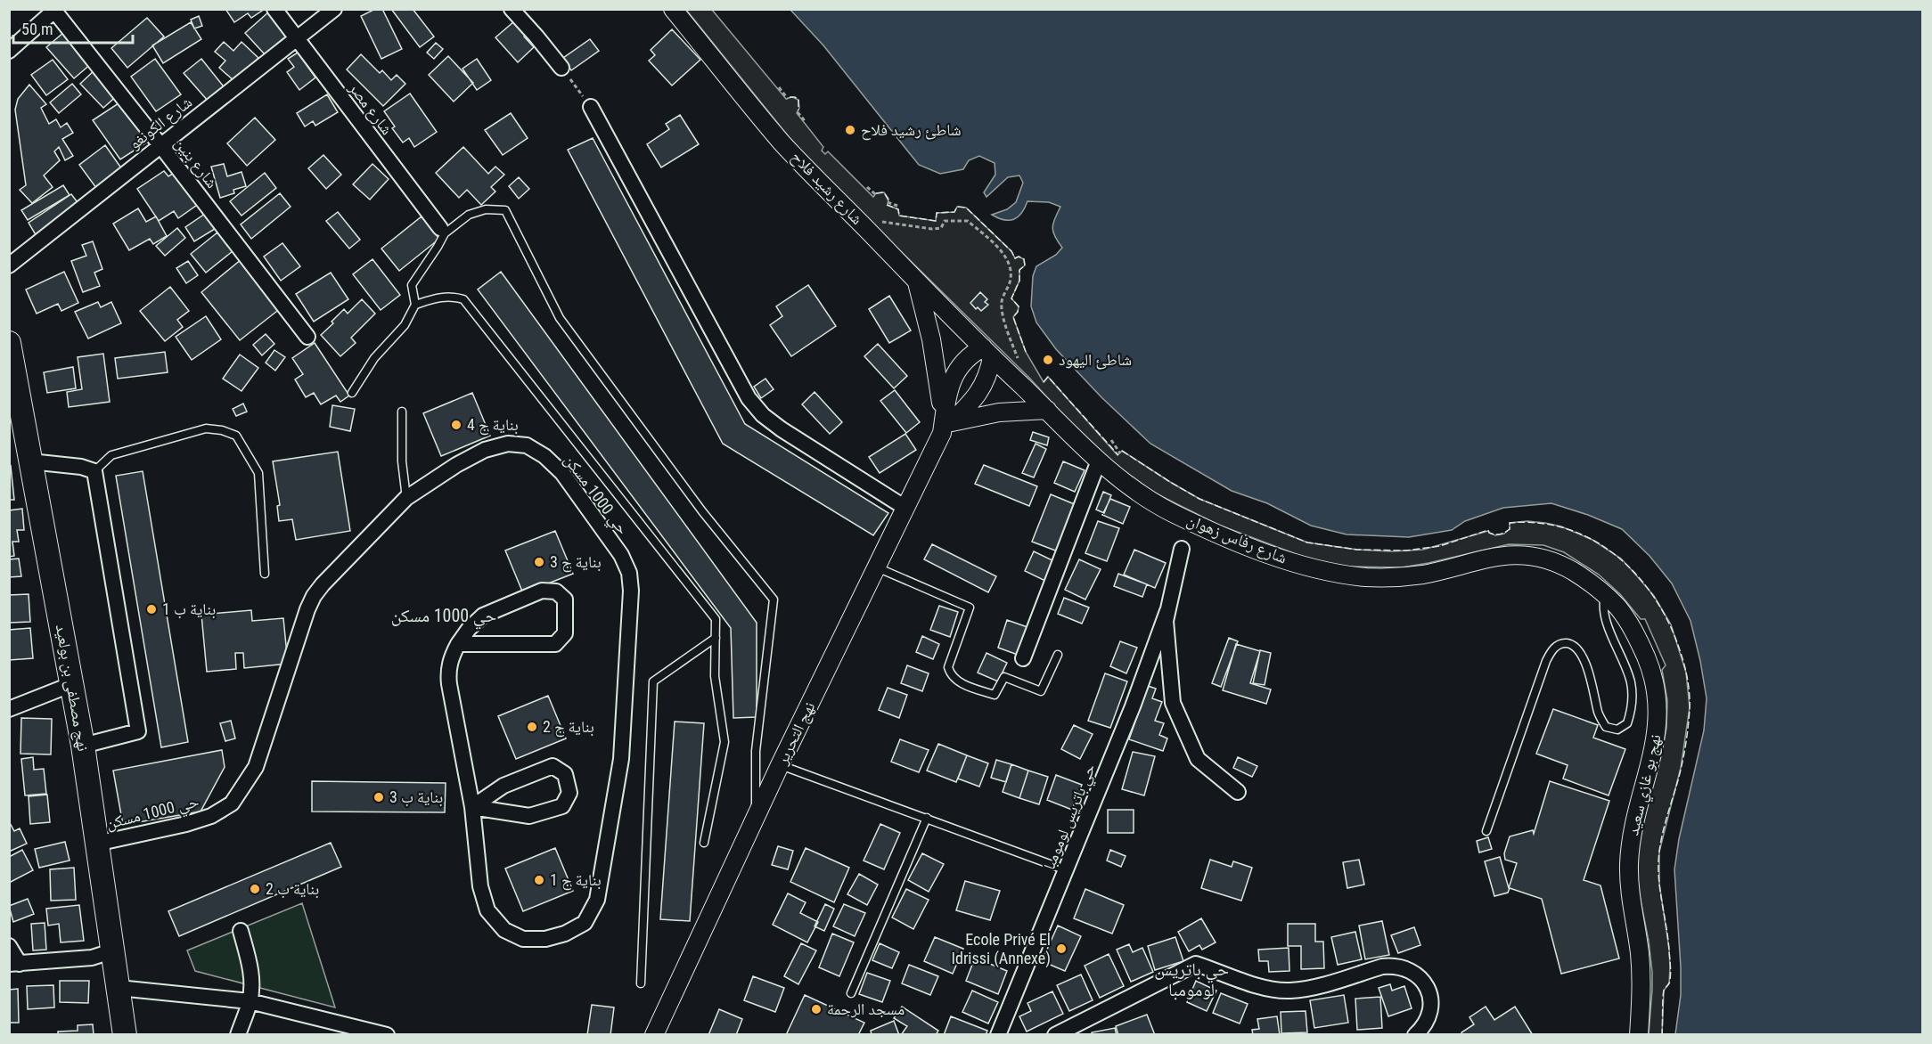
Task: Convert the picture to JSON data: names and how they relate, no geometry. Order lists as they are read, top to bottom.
{
  "streets": {
    "main road": ["نهج مصطفى بن بولعيد"],
    "street": [
      "شارع مصر",
      "شارع الكونغو",
      "شارع بنين",
      "شارع رشيد فلاح",
      "حي 1000 مسكن",
      "شارع رفاس زهوان",
      "نهج التحرير",
      "نهج بو غازي سعيد",
      "حي باتريس لومومبا"
    ]
  },
  "crossings": [
    ["شارع مصر", "شارع الكونغو"],
    ["شارع الكونغو", "شارع بنين"],
    ["شارع رشيد فلاح", "شارع رفاس زهوان"],
    ["شارع رشيد فلاح", "نهج التحرير"],
    ["حي 1000 مسكن", "نهج مصطفى بن بولعيد"],
    ["شارع رفاس زهوان", "نهج التحرير"],
    ["شارع رفاس زهوان", "نهج بو غازي سعيد"]
  ],
  "districts": ["حي 1000 مسكن", "حي باتريس لومومبا"],
  "places": [
    "شاطئ رشيد فلاح",
    "شاطئ اليهود",
    "بناية ج 4",
    "بناية ج 3",
    "بناية ب 1",
    "بناية ج 2",
    "بناية ب 3",
    "بناية ج 1",
    "بناية ب 2",
    "Ecole Privé El Idrissi (Annexe)",
    "مسجد الرحمة"
  ],
  "scale_bar": "50 m"
}
